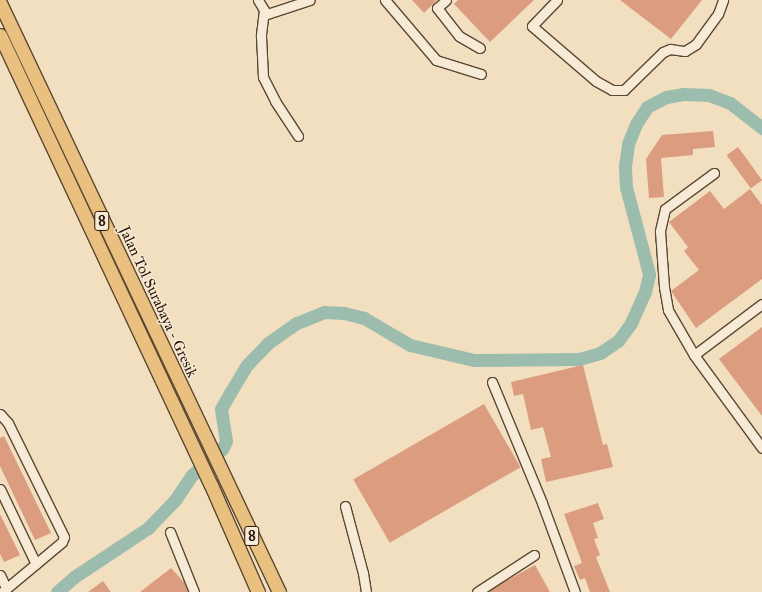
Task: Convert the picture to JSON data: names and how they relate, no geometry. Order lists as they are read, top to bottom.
{
  "streets": {
    "highway": ["8", "Jalan Tol Surabaya - Gresik"]
  }
}
